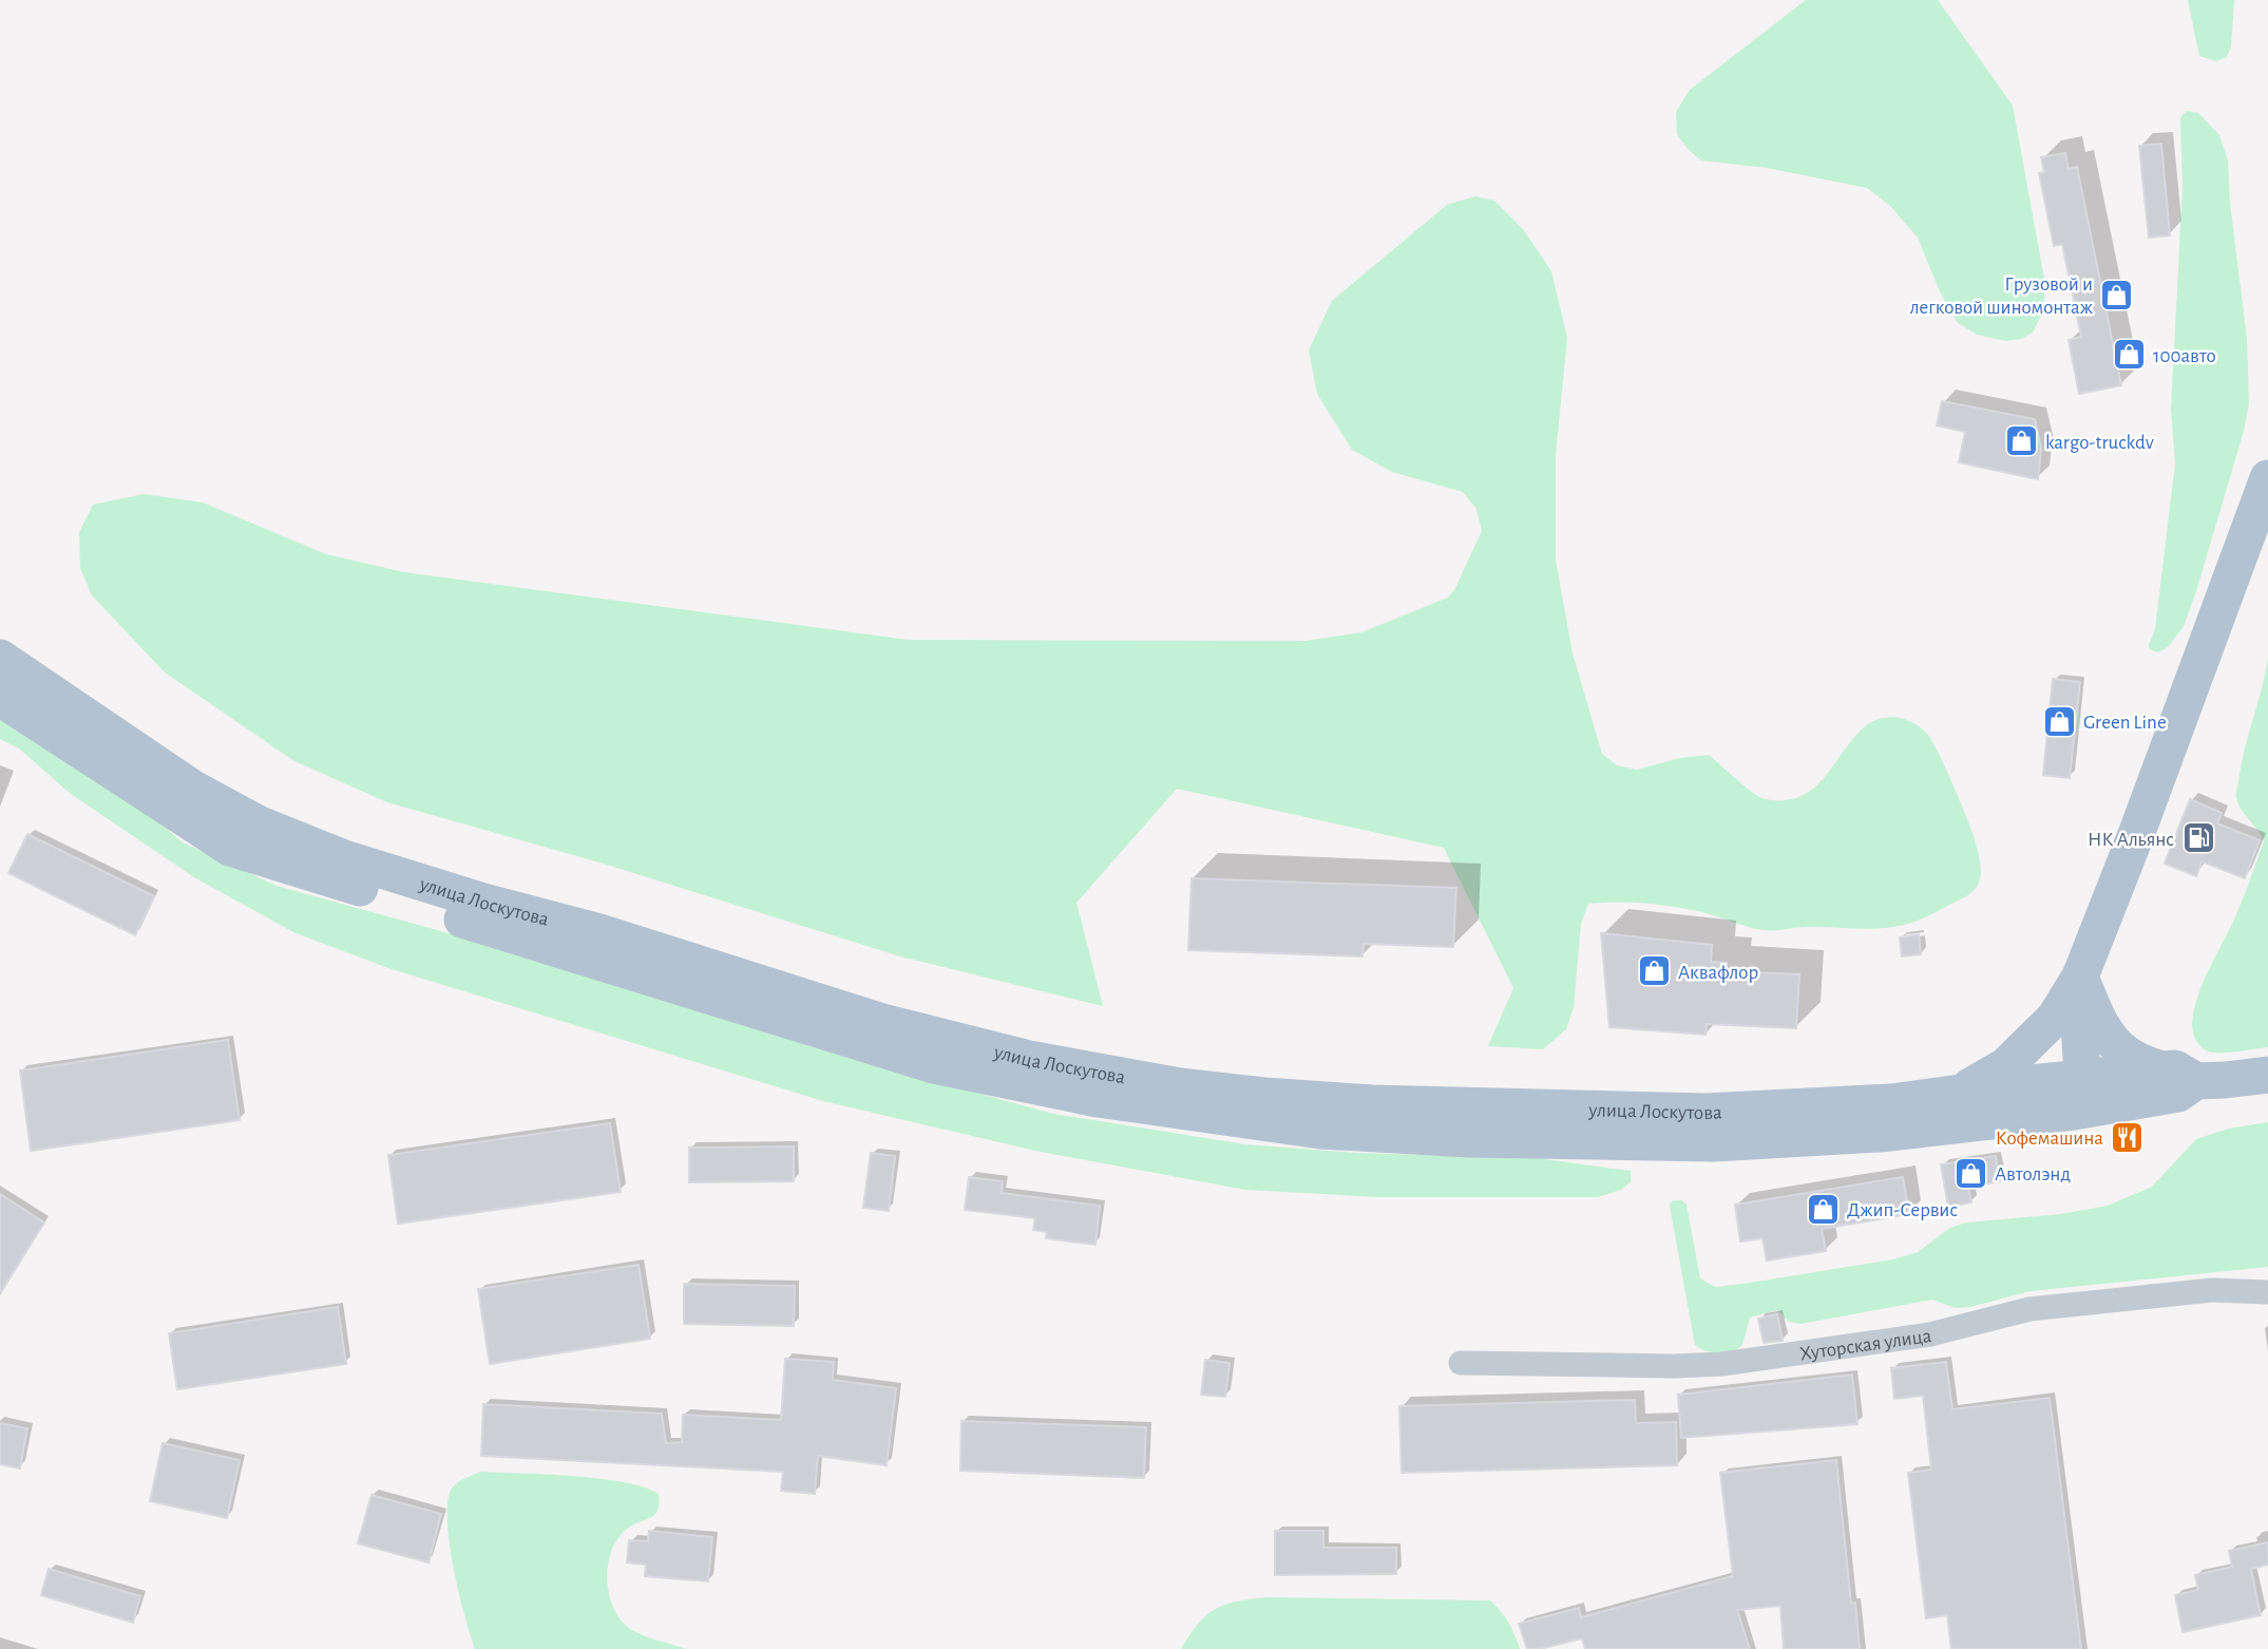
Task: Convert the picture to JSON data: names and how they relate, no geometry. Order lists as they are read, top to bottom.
{
  "streets": {
    "main road": ["улица Лоскутова"],
    "street": ["Хуторская улица"]
  },
  "places": {
    "shop": [
      "Грузовой и легковой шиномонтаж",
      "100авто",
      "kargo-truckdv",
      "Green Line",
      "Аквафлор",
      "Автолэнд",
      "Джип-Сервис"
    ],
    "fuel station": ["НК Альянс"],
    "restaurant": ["Кофемашина"]
  }
}
